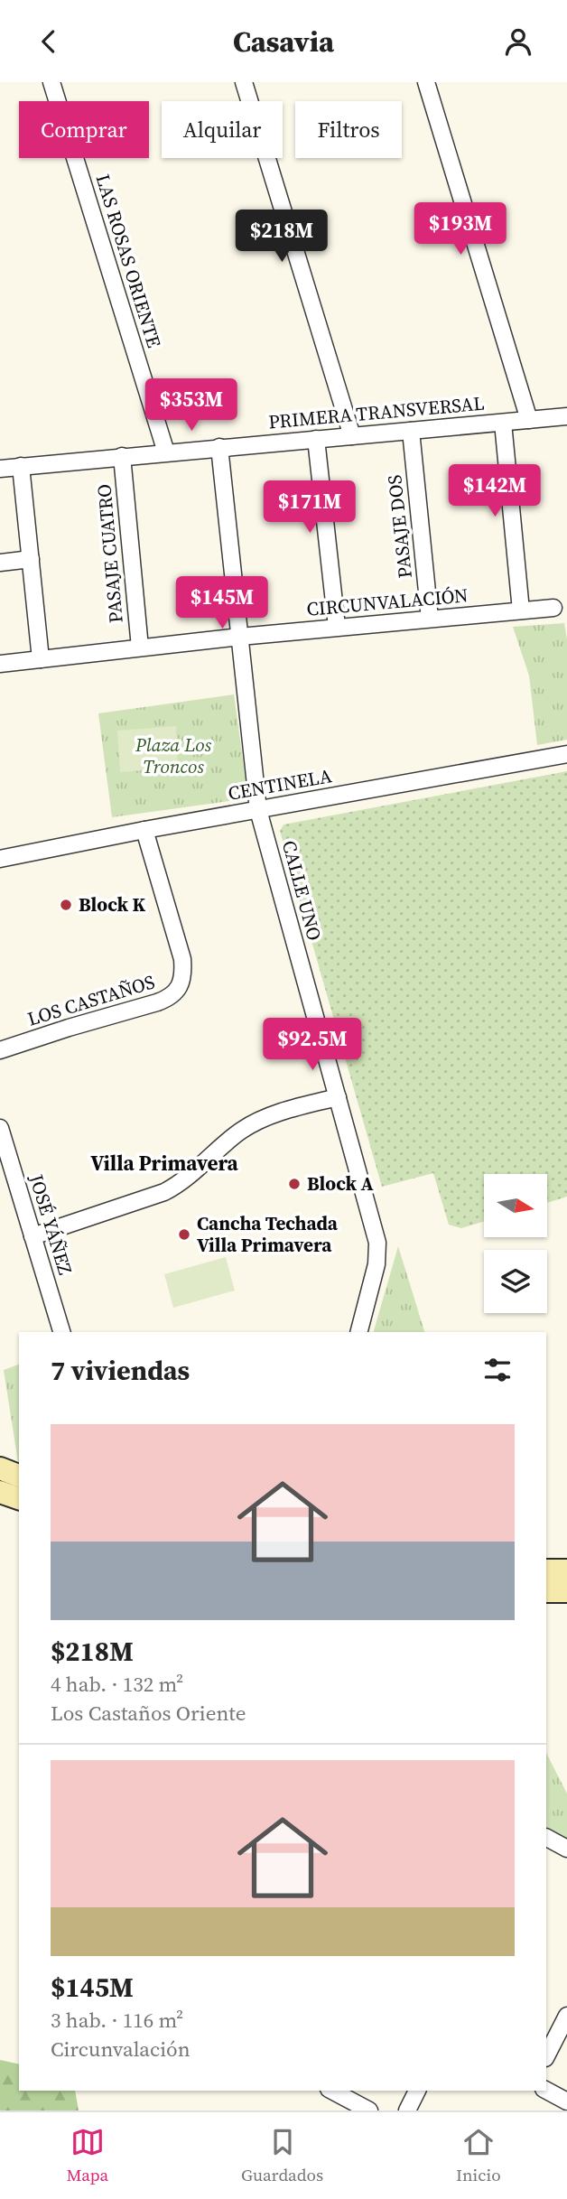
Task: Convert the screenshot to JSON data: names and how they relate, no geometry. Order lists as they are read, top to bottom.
{
  "streets": {
    "street": [
      "LAS ROSAS ORIENTE",
      "PRIMERA TRANSVERSAL",
      "PASAJE DOS",
      "PASAJE CUATRO",
      "CIRCUNVALACIÓN",
      "CENTINELA",
      "CALLE UNO",
      "LOS CASTAÑOS",
      "JOSÉ YÁÑEZ"
    ]
  },
  "crossings": [
    ["LAS ROSAS ORIENTE", "PRIMERA TRANSVERSAL"],
    ["PRIMERA TRANSVERSAL", "PASAJE DOS"],
    ["PRIMERA TRANSVERSAL", "PASAJE CUATRO"],
    ["PRIMERA TRANSVERSAL", "CALLE UNO"],
    ["PASAJE DOS", "CIRCUNVALACIÓN"],
    ["PASAJE CUATRO", "CIRCUNVALACIÓN"],
    ["CIRCUNVALACIÓN", "CALLE UNO"],
    ["CENTINELA", "CALLE UNO"],
    ["CENTINELA", "LOS CASTAÑOS"]
  ],
  "districts": ["Villa Primavera"],
  "parks": ["Plaza Los Troncos"],
  "places": ["Block K", "Block A", "Cancha Techada Villa Primavera"],
  "north": "right",
  "page": {
    "header": "Casavia",
    "chip": ["Comprar", "Alquilar", "Filtros"],
    "price": [
      "$193M",
      "$218M",
      "$353M",
      "$142M",
      "$171M",
      "$145M",
      "$92.5M"
    ],
    "heading": "7 viviendas",
    "list": [
      {
        "name": "$218M",
        "note": "4 hab. · 132 m² · Los Castaños Oriente"
      },
      {
        "name": "$145M",
        "note": "3 hab. · 116 m² · Circunvalación"
      }
    ],
    "tabs": ["Mapa", "Guardados", "Inicio"]
  }
}
